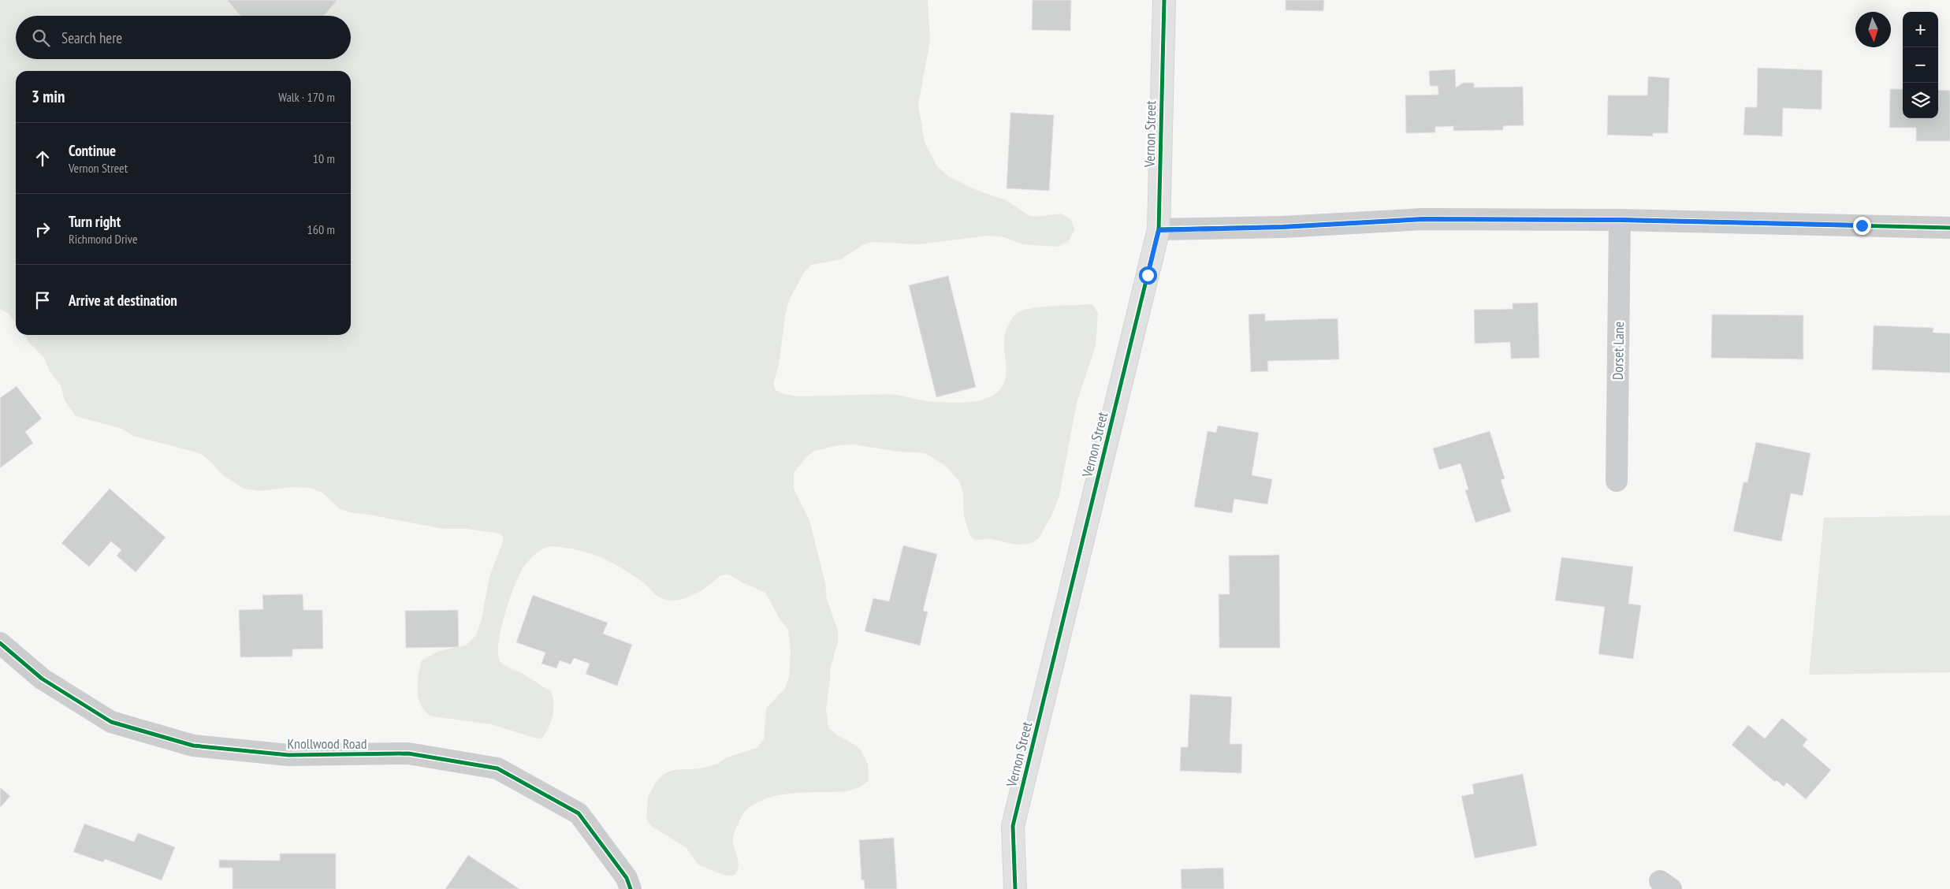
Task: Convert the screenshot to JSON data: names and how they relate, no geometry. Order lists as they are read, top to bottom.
{
  "streets": {
    "street": ["Vernon Street", "Dorset Lane", "Knollwood Road"]
  },
  "north": "bottom",
  "page": {
    "map_buttons": ["+", "−"],
    "search": "Search here",
    "heading": ["3 min", "Walk · 170 m"],
    "list": [
      ["Continue", "Vernon Street", "10 m"],
      ["Turn right", "Richmond Drive", "160 m"],
      "Arrive at destination"
    ]
  }
}
